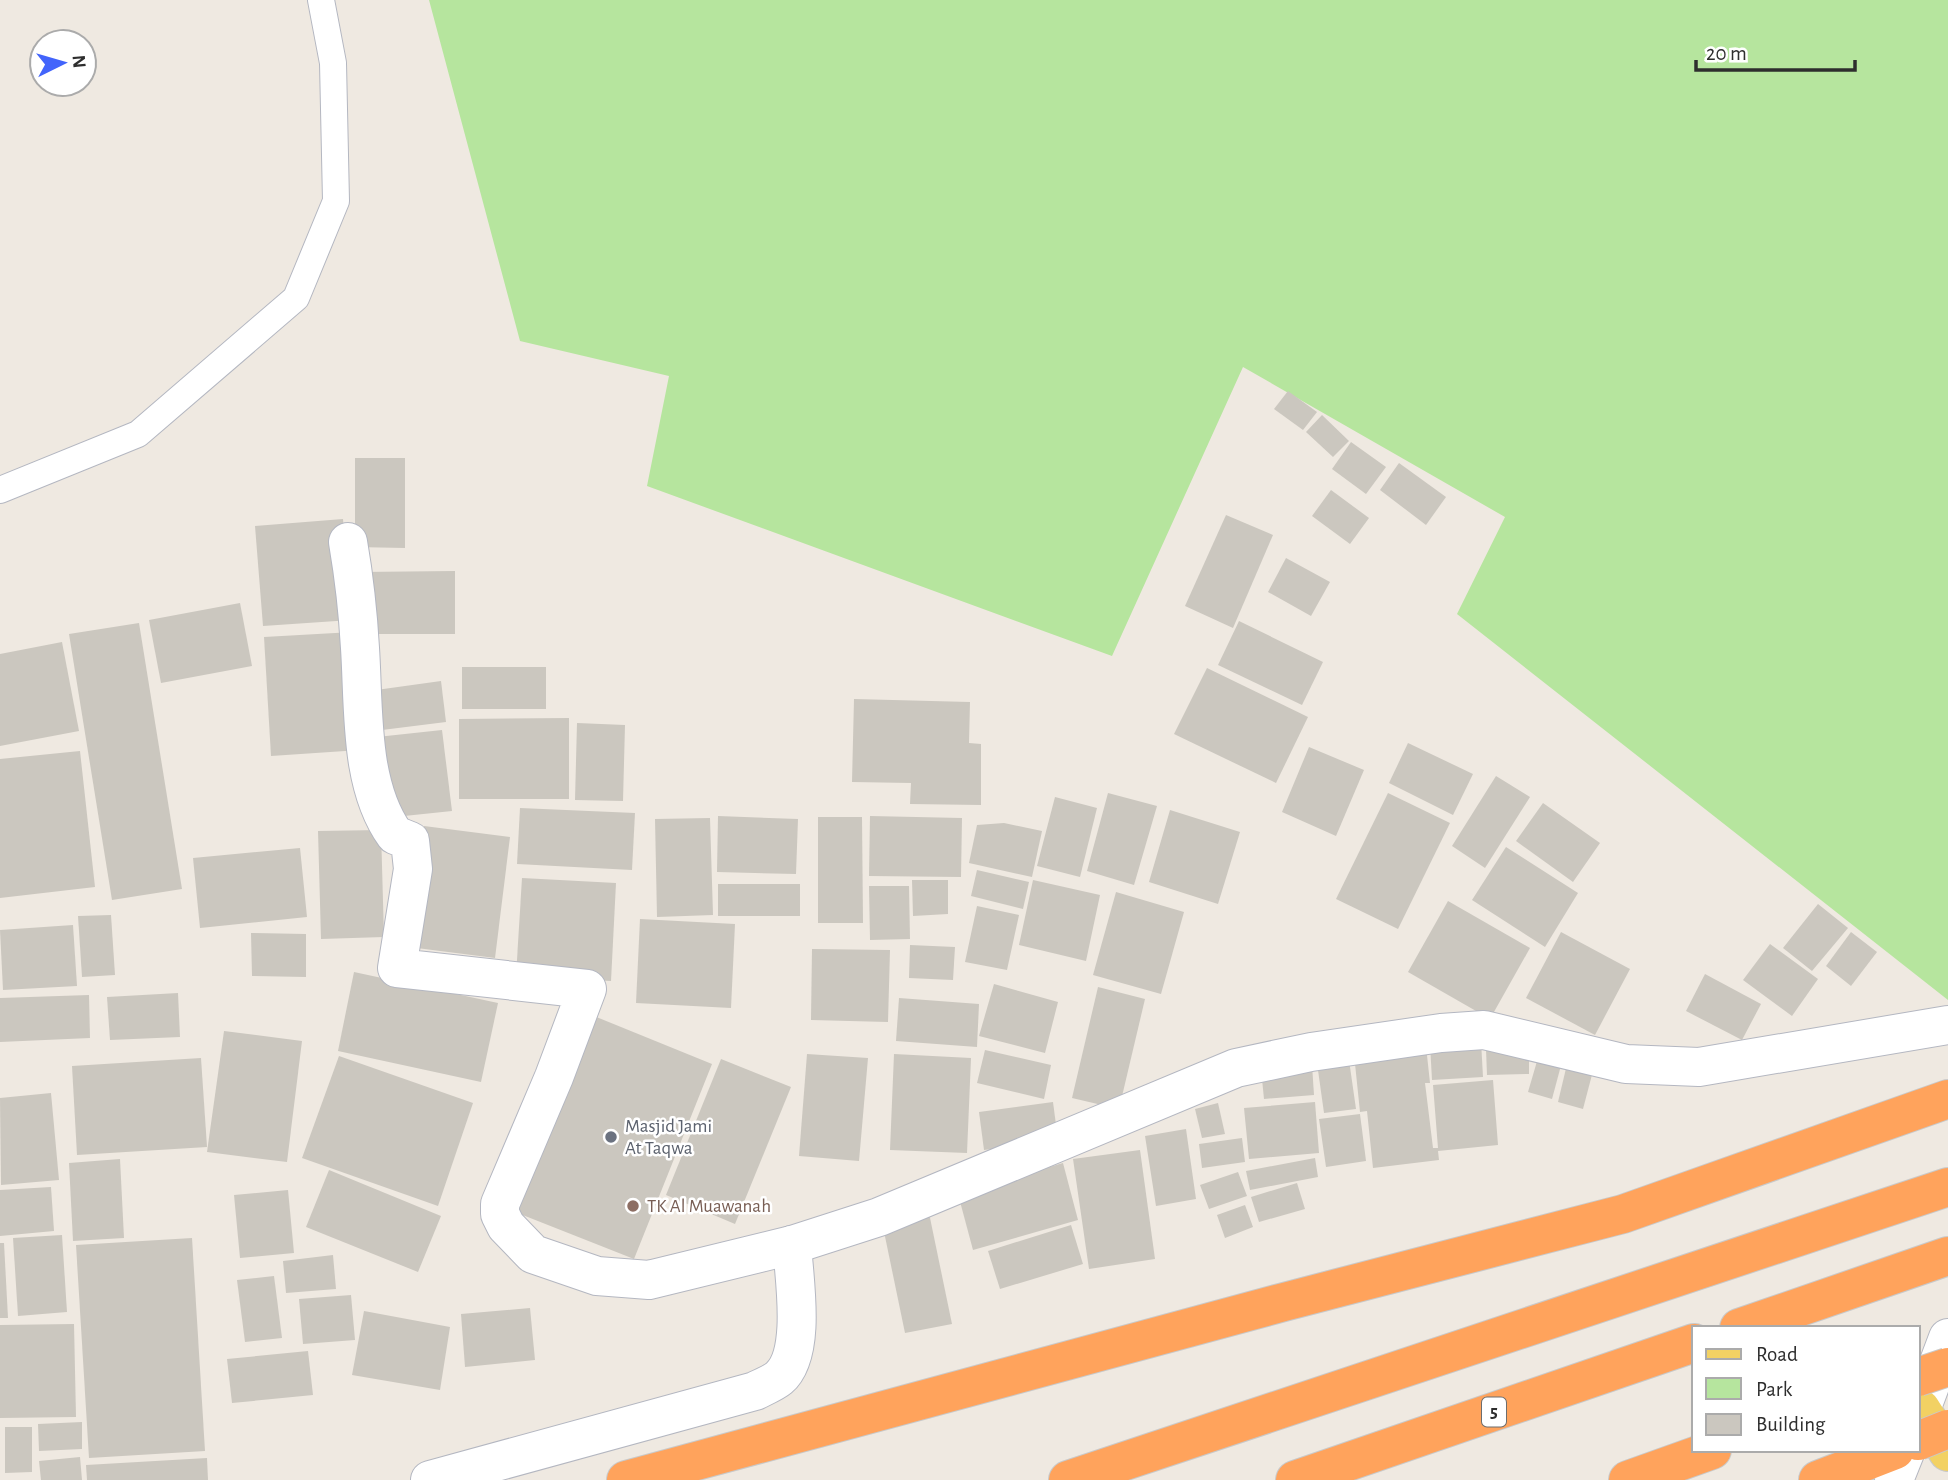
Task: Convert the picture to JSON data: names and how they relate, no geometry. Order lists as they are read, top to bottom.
{
  "streets": {
    "highway": ["5"]
  },
  "places": ["Masjid Jami At Taqwa", "TK Al Muawanah"],
  "legend": ["Road", "Park", "Building"],
  "scale_bar": "20 m",
  "north": "right"
}
